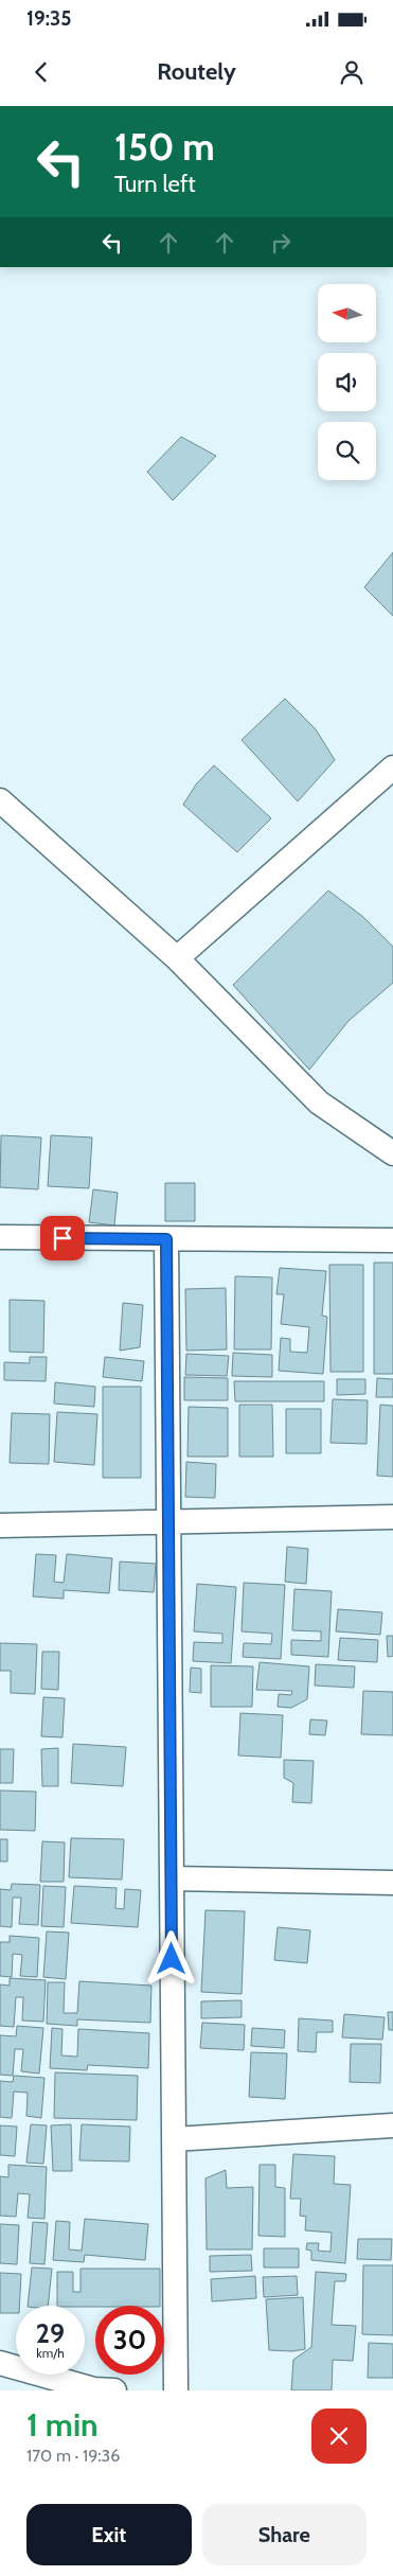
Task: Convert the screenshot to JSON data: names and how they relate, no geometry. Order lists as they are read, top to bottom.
{
  "north": "left",
  "page": {
    "status": "19:35",
    "header": "Routely",
    "turn": ["150 m", "Turn left"],
    "speed": "29 km/h",
    "limit": "30",
    "heading": ["1 min", "170 m · 19:36"],
    "buttons": ["Exit", "Share"]
  }
}
